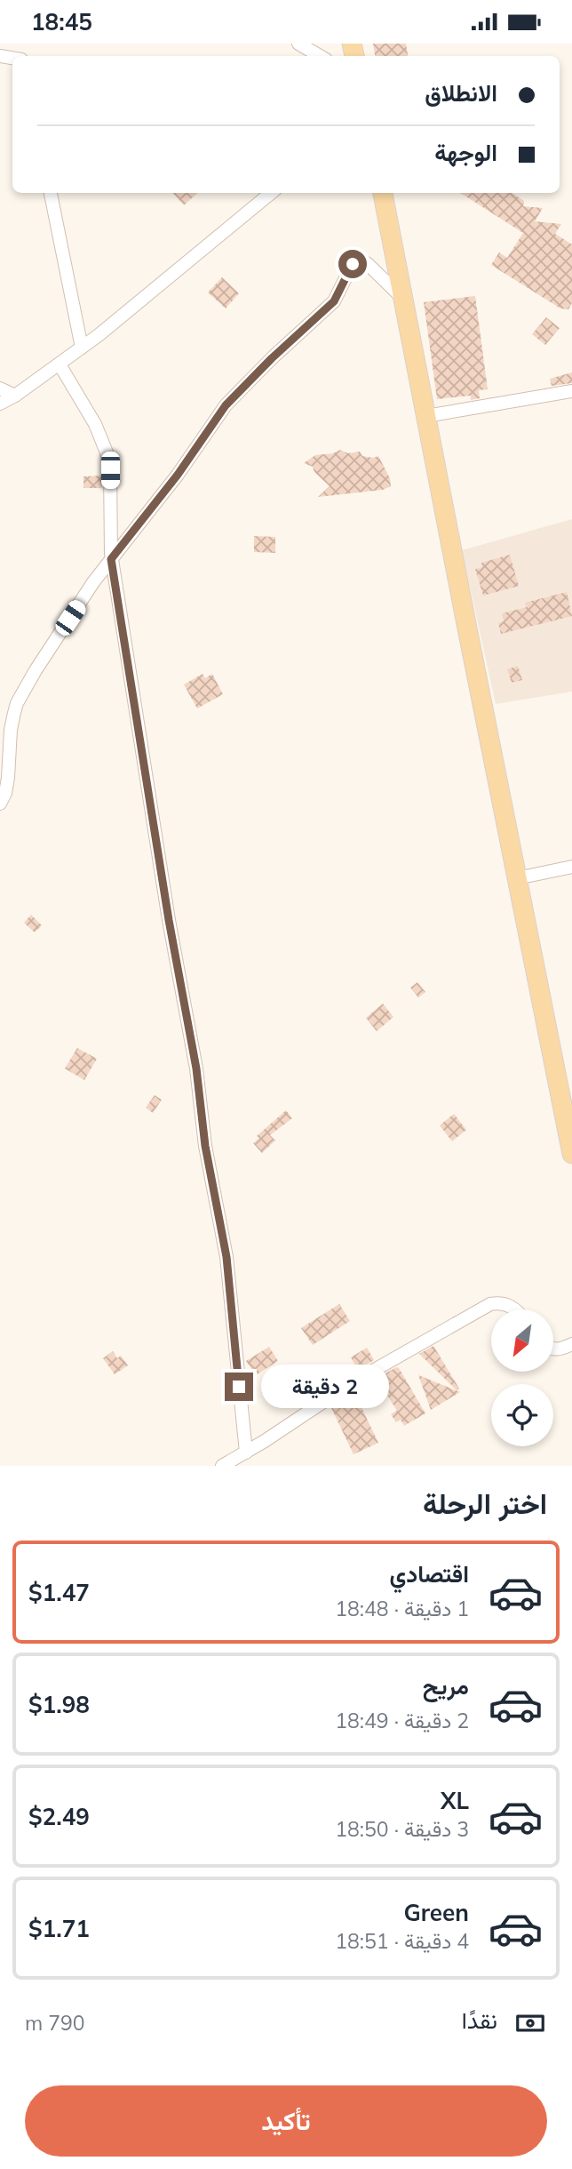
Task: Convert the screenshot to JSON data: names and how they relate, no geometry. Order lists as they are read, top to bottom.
{
  "north": "bottom left",
  "page": {
    "status": "18:45",
    "banner": ["الانطلاق", "الوجهة"],
    "bubble": "2 دقيقة",
    "heading": "اختر الرحلة",
    "list": [
      {
        "name": "اقتصادي",
        "note": "1 دقيقة · 18:48",
        "value": "$1.47"
      },
      {
        "name": "مريح",
        "note": "2 دقيقة · 18:49",
        "value": "$1.98"
      },
      {
        "name": "XL",
        "note": "3 دقيقة · 18:50",
        "value": "$2.49"
      },
      {
        "name": "Green",
        "note": "4 دقيقة · 18:51",
        "value": "$1.71"
      }
    ],
    "pay": ["نقدًا", "790 m"],
    "buttons": "تأكيد"
  }
}
